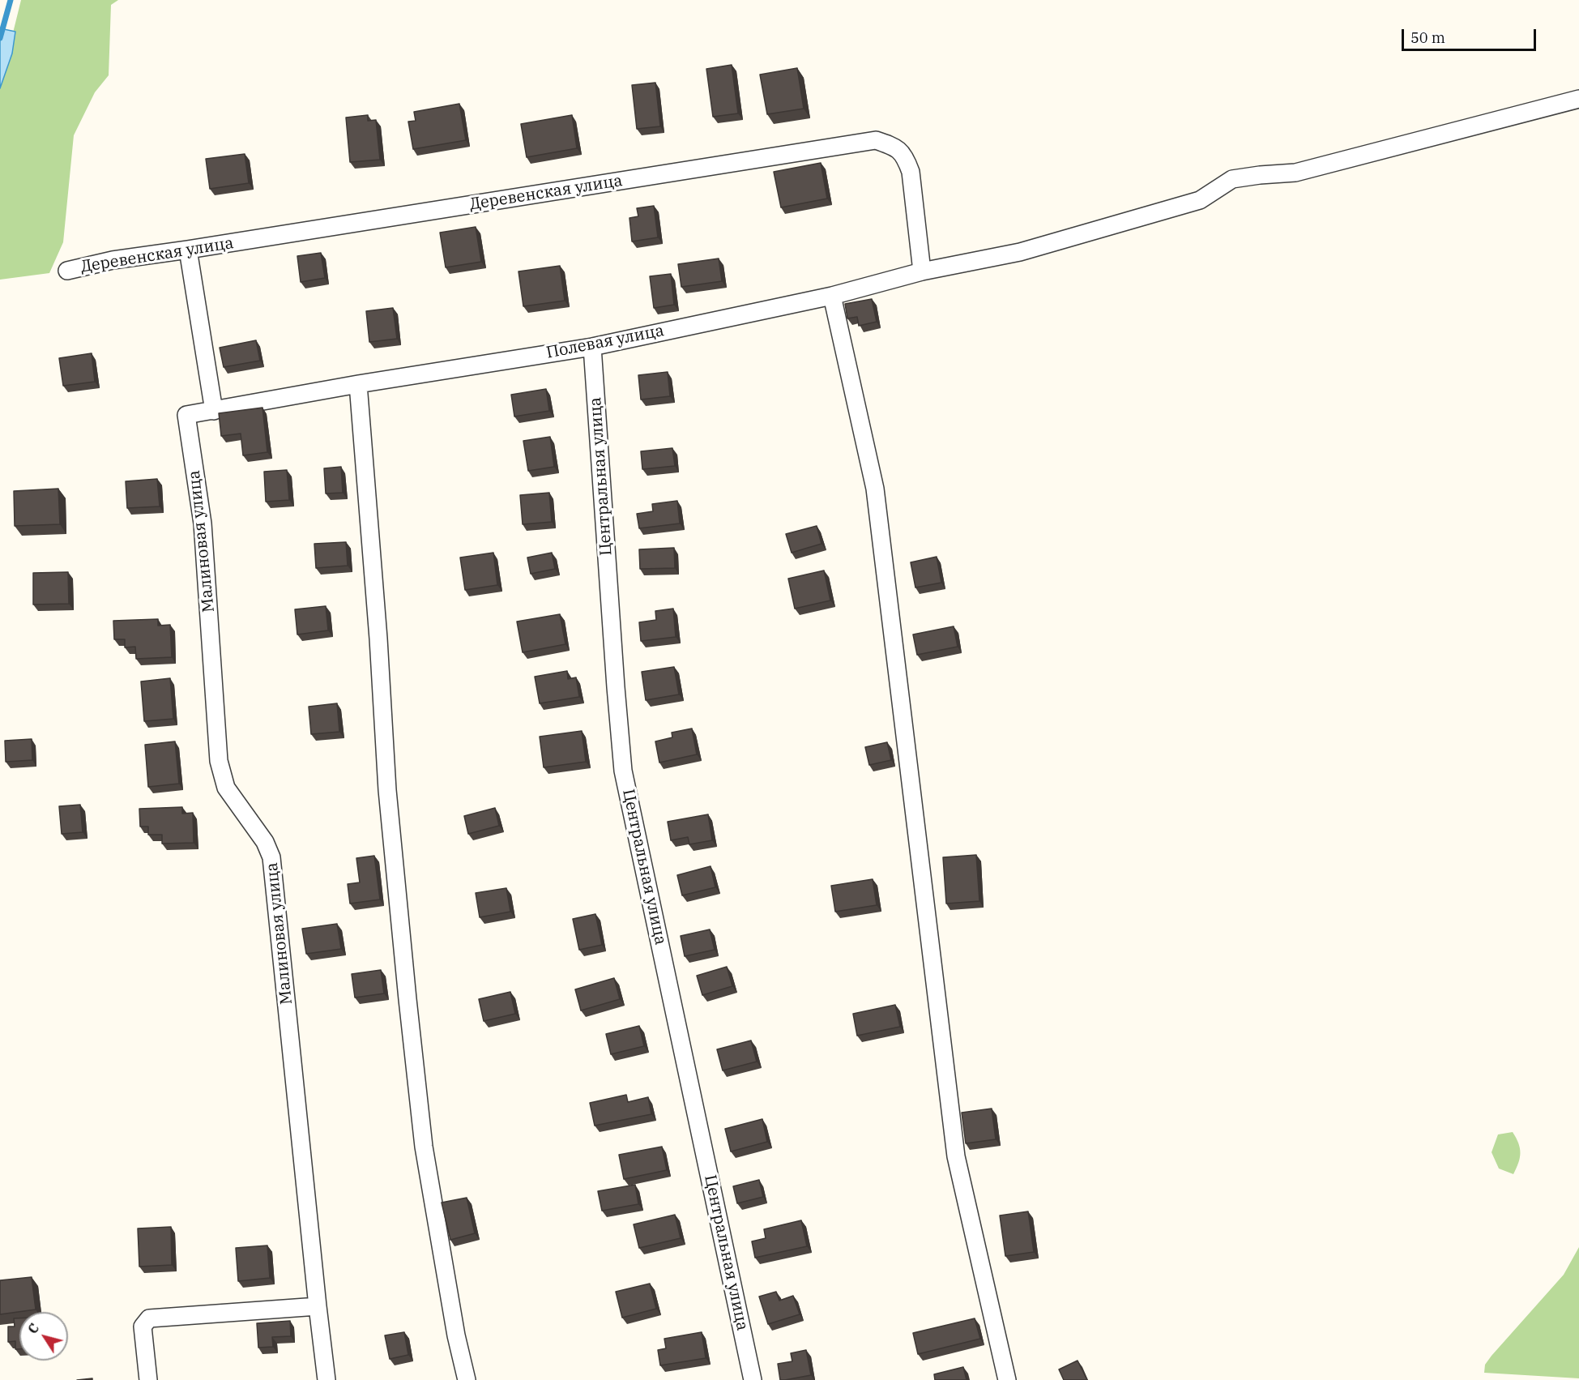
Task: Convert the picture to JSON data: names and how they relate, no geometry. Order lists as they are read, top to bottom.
{
  "streets": {
    "street": [
      "Деревенская улица",
      "Полевая улица",
      "Центральная улица",
      "Малиновая улица"
    ]
  },
  "crossings": [
    ["Деревенская улица", "Полевая улица"],
    ["Полевая улица", "Центральная улица"],
    ["Полевая улица", "Малиновая улица"]
  ],
  "scale_bar": "50 m",
  "north": "top left"
}
